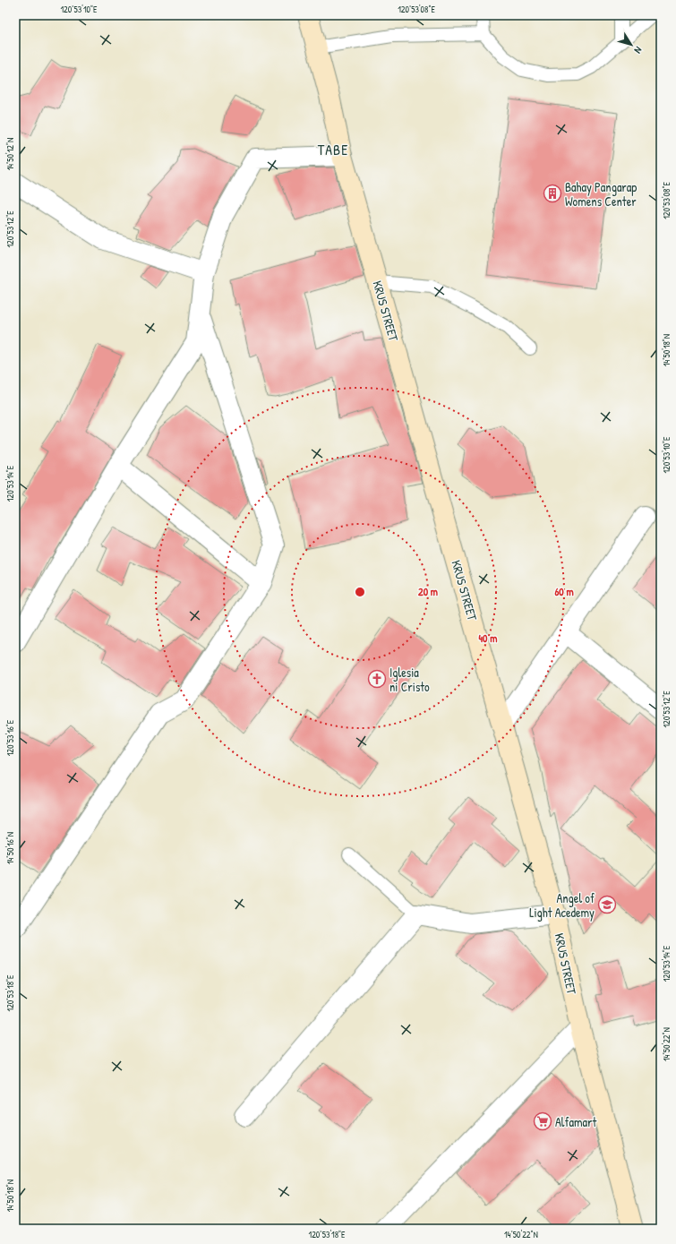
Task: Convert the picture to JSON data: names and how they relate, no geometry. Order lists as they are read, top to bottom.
{
  "streets": {
    "main road": ["KRUS STREET"]
  },
  "districts": ["TABE"],
  "places": {
    "building": ["Bahay Pangarap Womens Center"],
    "church": ["Iglesia ni Cristo"],
    "school or university": ["Angel of Light Acedemy"],
    "supermarket": ["Alfamart"]
  },
  "north": "bottom right",
  "coordinates": [
    "120°53'10\"E",
    "120°53'08\"E",
    "14°50'12\"N",
    "120°53'12\"E",
    "14°50'18\"N",
    "120°53'14\"E",
    "120°53'16\"E",
    "14°50'16\"N",
    "120°53'18\"E",
    "14°50'22\"N"
  ],
  "rings": ["20 m", "60 m", "40 m"]
}
